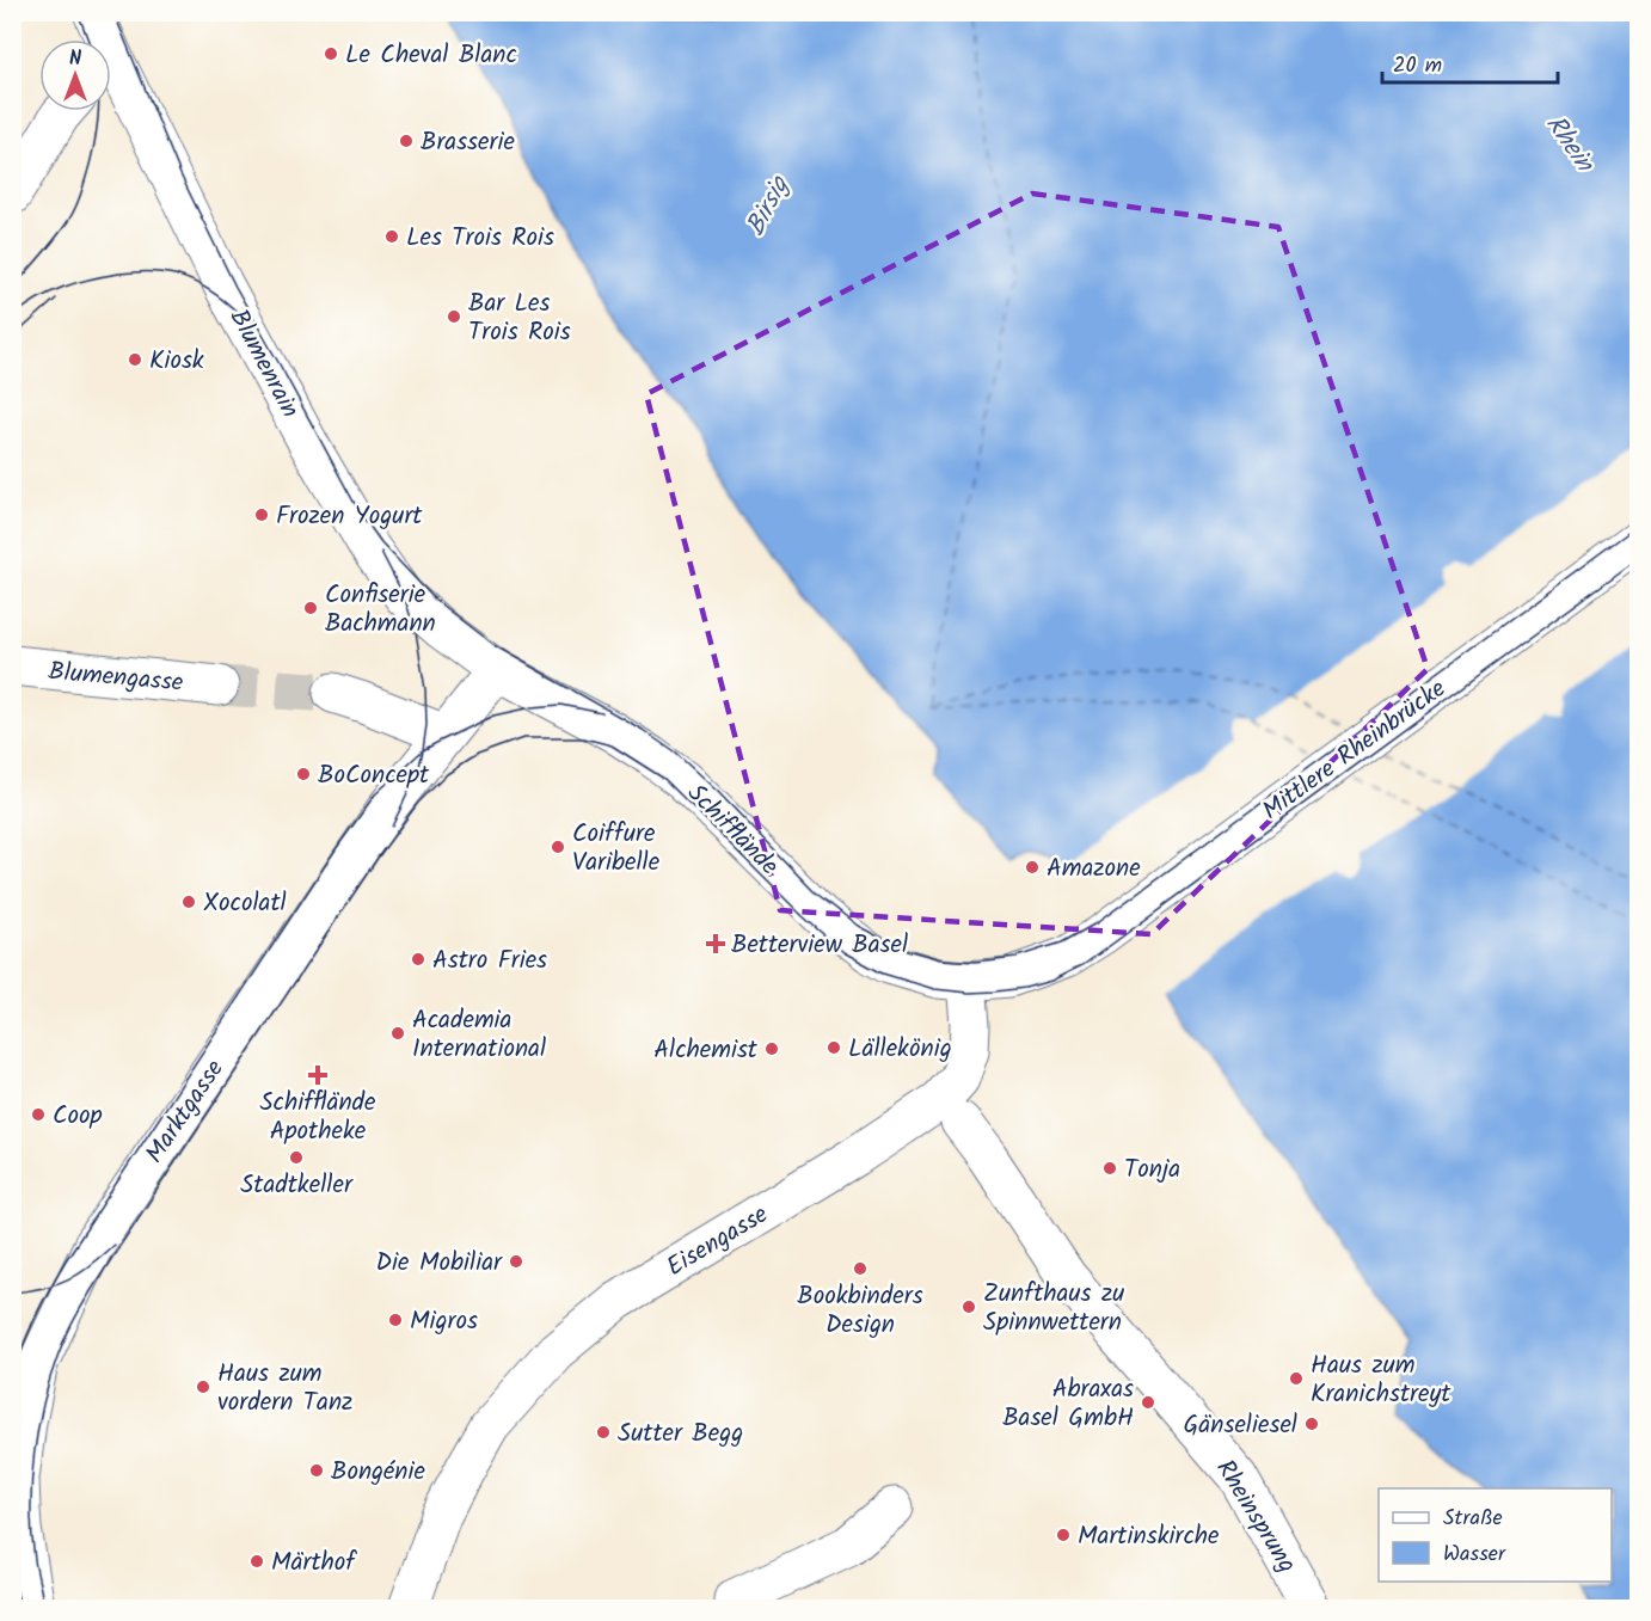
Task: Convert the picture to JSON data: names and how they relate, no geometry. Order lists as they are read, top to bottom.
{
  "streets": {
    "street": [
      "Blumenrain",
      "Blumengasse",
      "Mittlere Rheinbrücke",
      "Schifflände",
      "Marktgasse",
      "Eisengasse",
      "Rheinsprung"
    ]
  },
  "crossings": [
    ["Blumenrain", "Schifflände"],
    ["Blumenrain", "Marktgasse"],
    ["Mittlere Rheinbrücke", "Schifflände"],
    ["Mittlere Rheinbrücke", "Eisengasse"],
    ["Schifflände", "Marktgasse"],
    ["Schifflände", "Eisengasse"]
  ],
  "water": ["Rhein", "Birsig"],
  "places": {
    "other": [
      "Le Cheval Blanc",
      "Brasserie",
      "Les Trois Rois",
      "Bar Les Trois Rois",
      "Kiosk",
      "Frozen Yogurt",
      "Confiserie Bachmann",
      "BoConcept",
      "Coiffure Varibelle",
      "Amazone",
      "Xocolatl",
      "Astro Fries",
      "Academia International",
      "Lällekönig",
      "Alchemist",
      "Coop",
      "Stadtkeller",
      "Tonja",
      "Die Mobiliar",
      "Bookbinders Design",
      "Zunfthaus zu Spinnwettern",
      "Migros",
      "Haus zum Kranichstreyt",
      "Haus zum vordern Tanz",
      "Abraxas Basel GmbH",
      "Gänseliesel",
      "Sutter Begg",
      "Bongénie",
      "Martinskirche",
      "Märthof"
    ],
    "health": ["Betterview Basel", "Schifflände Apotheke"]
  },
  "legend": ["Straße", "Wasser"],
  "scale_bar": "20 m",
  "north": "top"
}
